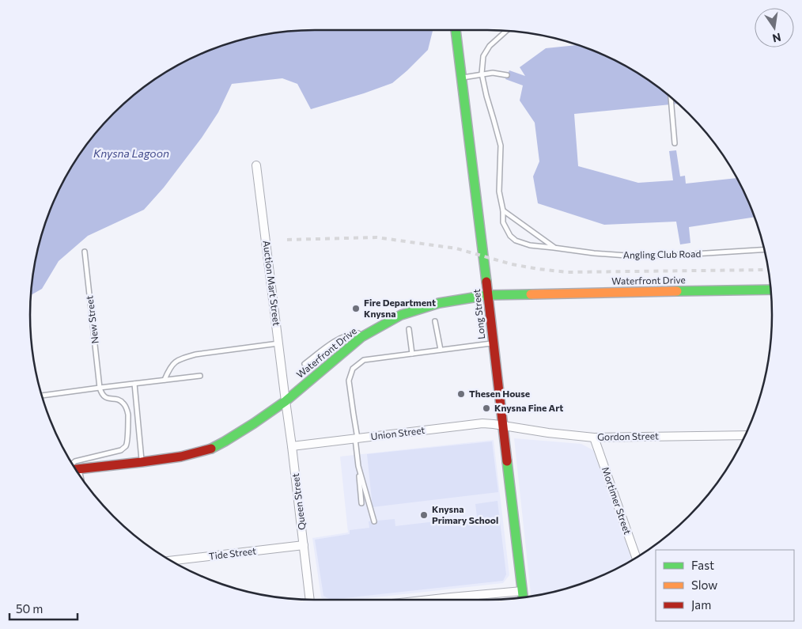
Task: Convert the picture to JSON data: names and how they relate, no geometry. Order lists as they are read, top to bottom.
{
  "streets": {
    "street": [
      "Waterfront Drive",
      "Auction Mart Street",
      "Long Street",
      "Union Street",
      "Gordon Street",
      "Mortimer Street",
      "Queen Street",
      "Tide Street"
    ],
    "lane": ["Angling Club Road", "New Street"]
  },
  "crossings": [
    ["Waterfront Drive", "Auction Mart Street"],
    ["Waterfront Drive", "Long Street"],
    ["Waterfront Drive", "Queen Street"],
    ["Auction Mart Street", "Queen Street"],
    ["Long Street", "Union Street"],
    ["Long Street", "Gordon Street"],
    ["Union Street", "Gordon Street"],
    ["Union Street", "Queen Street"],
    ["Gordon Street", "Mortimer Street"],
    ["Queen Street", "Tide Street"]
  ],
  "water": ["Knysna Lagoon"],
  "places": [
    "Fire Department Knysna",
    "Thesen House",
    "Knysna Fine Art",
    "Knysna Primary School"
  ],
  "legend": ["Fast", "Slow", "Jam"],
  "scale_bar": "50 m",
  "north": "bottom"
}
